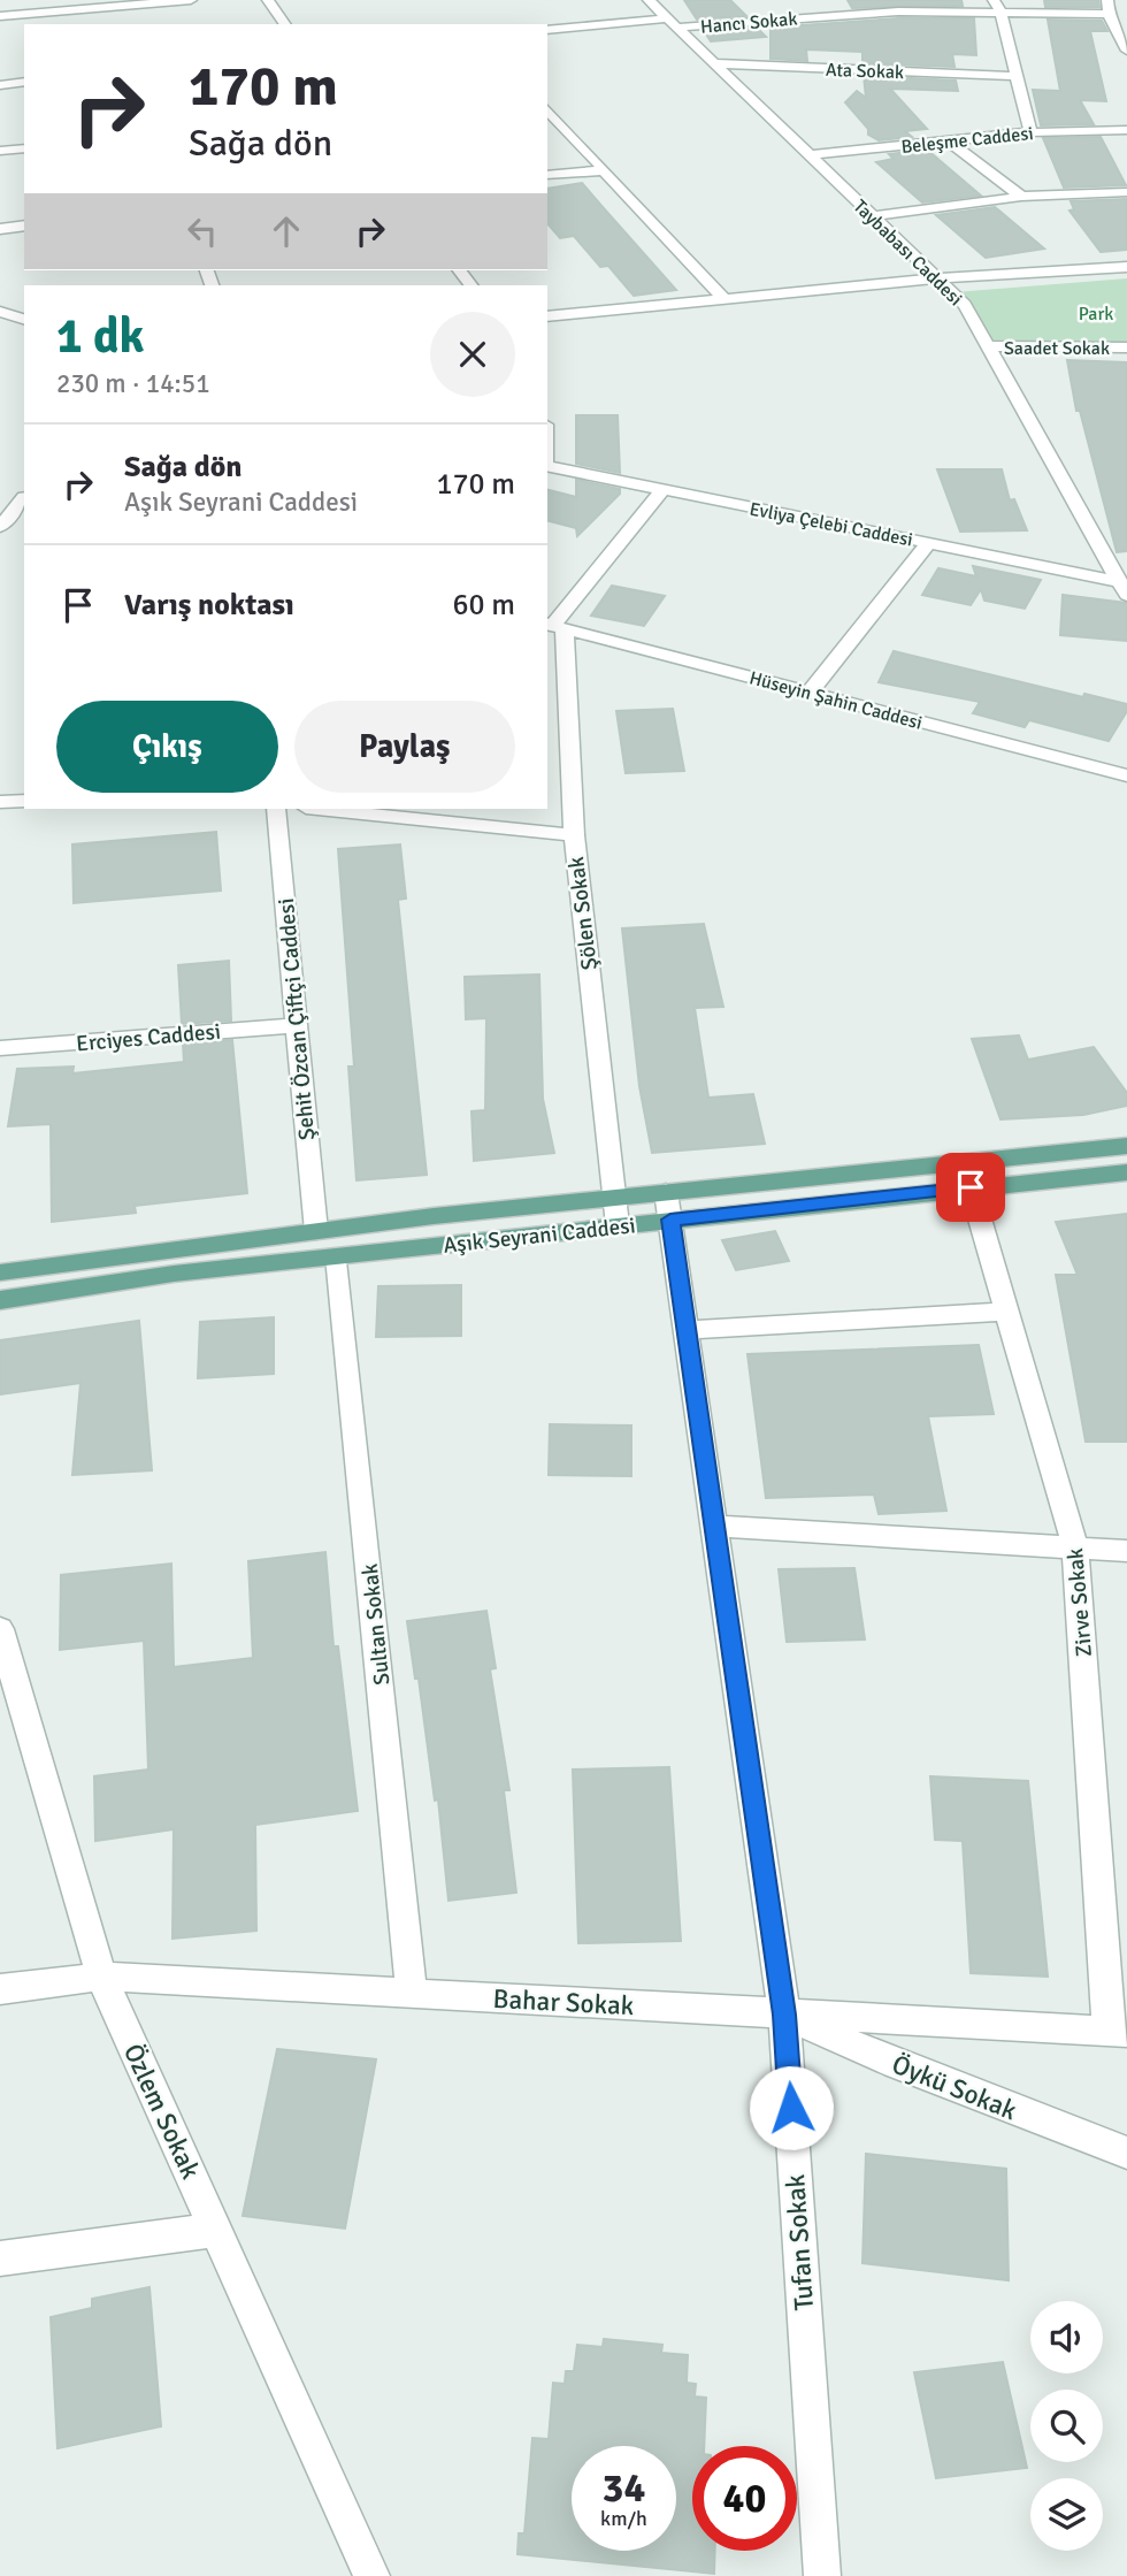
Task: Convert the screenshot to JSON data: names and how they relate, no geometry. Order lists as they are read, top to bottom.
{
  "streets": {
    "main road": ["Aşık Seyrani Caddesi"],
    "street": [
      "Hancı Sokak",
      "Ata Sokak",
      "Beleşme Caddesi",
      "Taybabası Caddesi",
      "Saadet Sokak",
      "Evliya Çelebi Caddesi",
      "Hüseyin Şahin Caddesi",
      "Şölen Sokak",
      "Şehit Özcan Çiftçi Caddesi",
      "Erciyes Caddesi",
      "Zirve Sokak",
      "Sultan Sokak",
      "Bahar Sokak",
      "Öykü Sokak",
      "Özlem Sokak",
      "Tufan Sokak"
    ]
  },
  "crossings": [
    ["Hancı Sokak", "Taybabası Caddesi"],
    ["Ata Sokak", "Taybabası Caddesi"],
    ["Beleşme Caddesi", "Taybabası Caddesi"],
    ["Taybabası Caddesi", "Saadet Sokak"],
    ["Taybabası Caddesi", "Evliya Çelebi Caddesi"],
    ["Hüseyin Şahin Caddesi", "Şölen Sokak"],
    ["Şölen Sokak", "Aşık Seyrani Caddesi"],
    ["Şehit Özcan Çiftçi Caddesi", "Erciyes Caddesi"],
    ["Aşık Seyrani Caddesi", "Zirve Sokak"],
    ["Aşık Seyrani Caddesi", "Sultan Sokak"],
    ["Aşık Seyrani Caddesi", "Tufan Sokak"],
    ["Zirve Sokak", "Bahar Sokak"],
    ["Sultan Sokak", "Bahar Sokak"],
    ["Bahar Sokak", "Öykü Sokak"],
    ["Bahar Sokak", "Özlem Sokak"],
    ["Bahar Sokak", "Tufan Sokak"],
    ["Öykü Sokak", "Tufan Sokak"]
  ],
  "parks": ["Park"],
  "page": {
    "turn": ["170 m", "Sağa dön"],
    "heading": ["1 dk", "230 m · 14:51"],
    "list": [
      {
        "name": "Sağa dön",
        "note": "Aşık Seyrani Caddesi",
        "value": "170 m"
      },
      {
        "name": "Varış noktası",
        "value": "60 m"
      }
    ],
    "buttons": ["Çıkış", "Paylaş"],
    "speed": "34 km/h",
    "limit": "40"
  }
}
